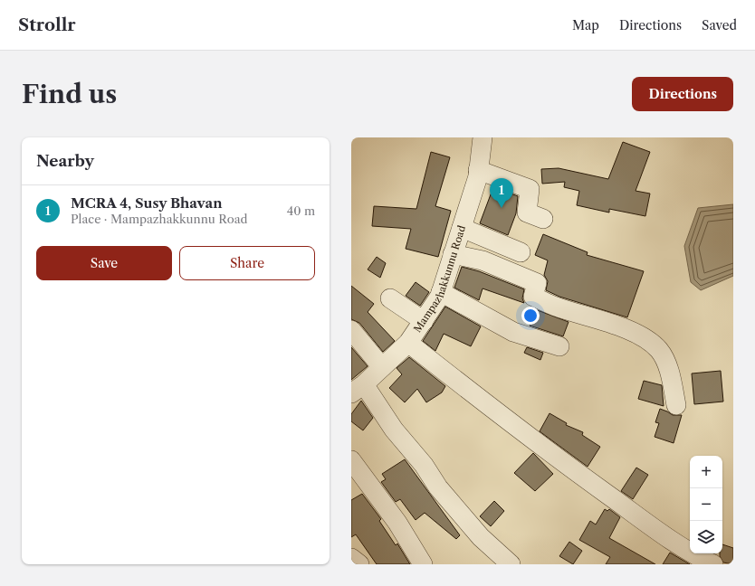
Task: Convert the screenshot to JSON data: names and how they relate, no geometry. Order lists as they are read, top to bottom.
{
  "streets": {
    "street": ["Mampazhakkunnu Road"]
  },
  "page": {
    "header": "Strollr",
    "nav": ["Map", "Directions", "Saved"],
    "buttons": [
      "Directions",
      ["Save", "Share"]
    ],
    "title": "Find us",
    "heading": "Nearby",
    "pins": "1",
    "list": [
      {
        "mark": "1",
        "name": "MCRA 4, Susy Bhavan",
        "note": "Place · Mampazhakkunnu Road",
        "value": "40 m"
      }
    ],
    "map_buttons": ["+", "−"]
  }
}
